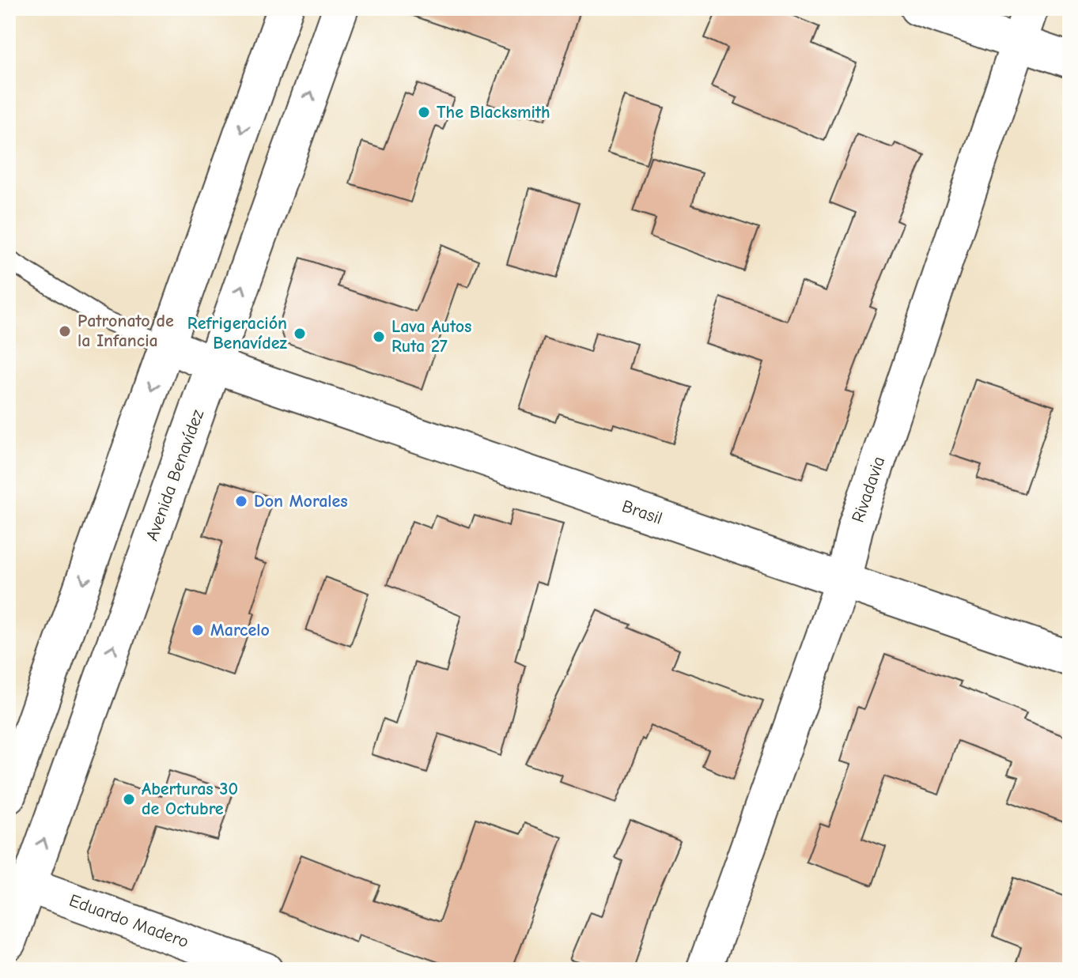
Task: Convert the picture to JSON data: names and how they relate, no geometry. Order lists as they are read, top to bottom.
{
  "streets": {
    "street": [
      "Avenida Benavídez",
      "Rivadavia",
      "Brasil",
      "Eduardo Madero"
    ]
  },
  "crossings": [
    ["Avenida Benavídez", "Brasil"],
    ["Avenida Benavídez", "Eduardo Madero"],
    ["Rivadavia", "Brasil"]
  ],
  "places": [
    "The Blacksmith",
    "Patronato de la Infancia",
    "Refrigeración Benavídez",
    "Lava Autos Ruta 27",
    "Don Morales",
    "Marcelo",
    "Aberturas 30 de Octubre"
  ]
}
